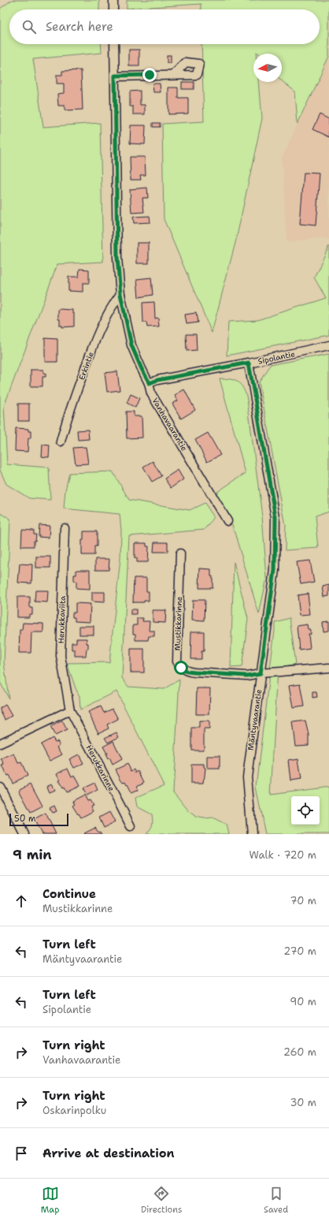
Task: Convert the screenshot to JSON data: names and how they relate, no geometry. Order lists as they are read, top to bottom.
{
  "streets": {
    "street": [
      "Sipolantie",
      "Erkintie",
      "Vanhavaarantie",
      "Herukkaviita",
      "Mustikkarinne",
      "Mäntyvaarantie",
      "Herukkarinne"
    ]
  },
  "crossings": [
    ["Sipolantie", "Vanhavaarantie"],
    ["Sipolantie", "Mäntyvaarantie"],
    ["Erkintie", "Vanhavaarantie"],
    ["Herukkaviita", "Herukkarinne"],
    ["Mustikkarinne", "Mäntyvaarantie"]
  ],
  "scale_bar": "50 m",
  "north": "left",
  "page": {
    "search": "Search here",
    "scale": "50 m",
    "heading": ["9 min", "Walk · 720 m"],
    "list": [
      ["Continue", "Mustikkarinne", "70 m"],
      ["Turn left", "Mäntyvaarantie", "270 m"],
      ["Turn left", "Sipolantie", "90 m"],
      ["Turn right", "Vanhavaarantie", "260 m"],
      ["Turn right", "Oskarinpolku", "30 m"],
      "Arrive at destination"
    ],
    "nav": ["Map", "Directions", "Saved"]
  }
}
